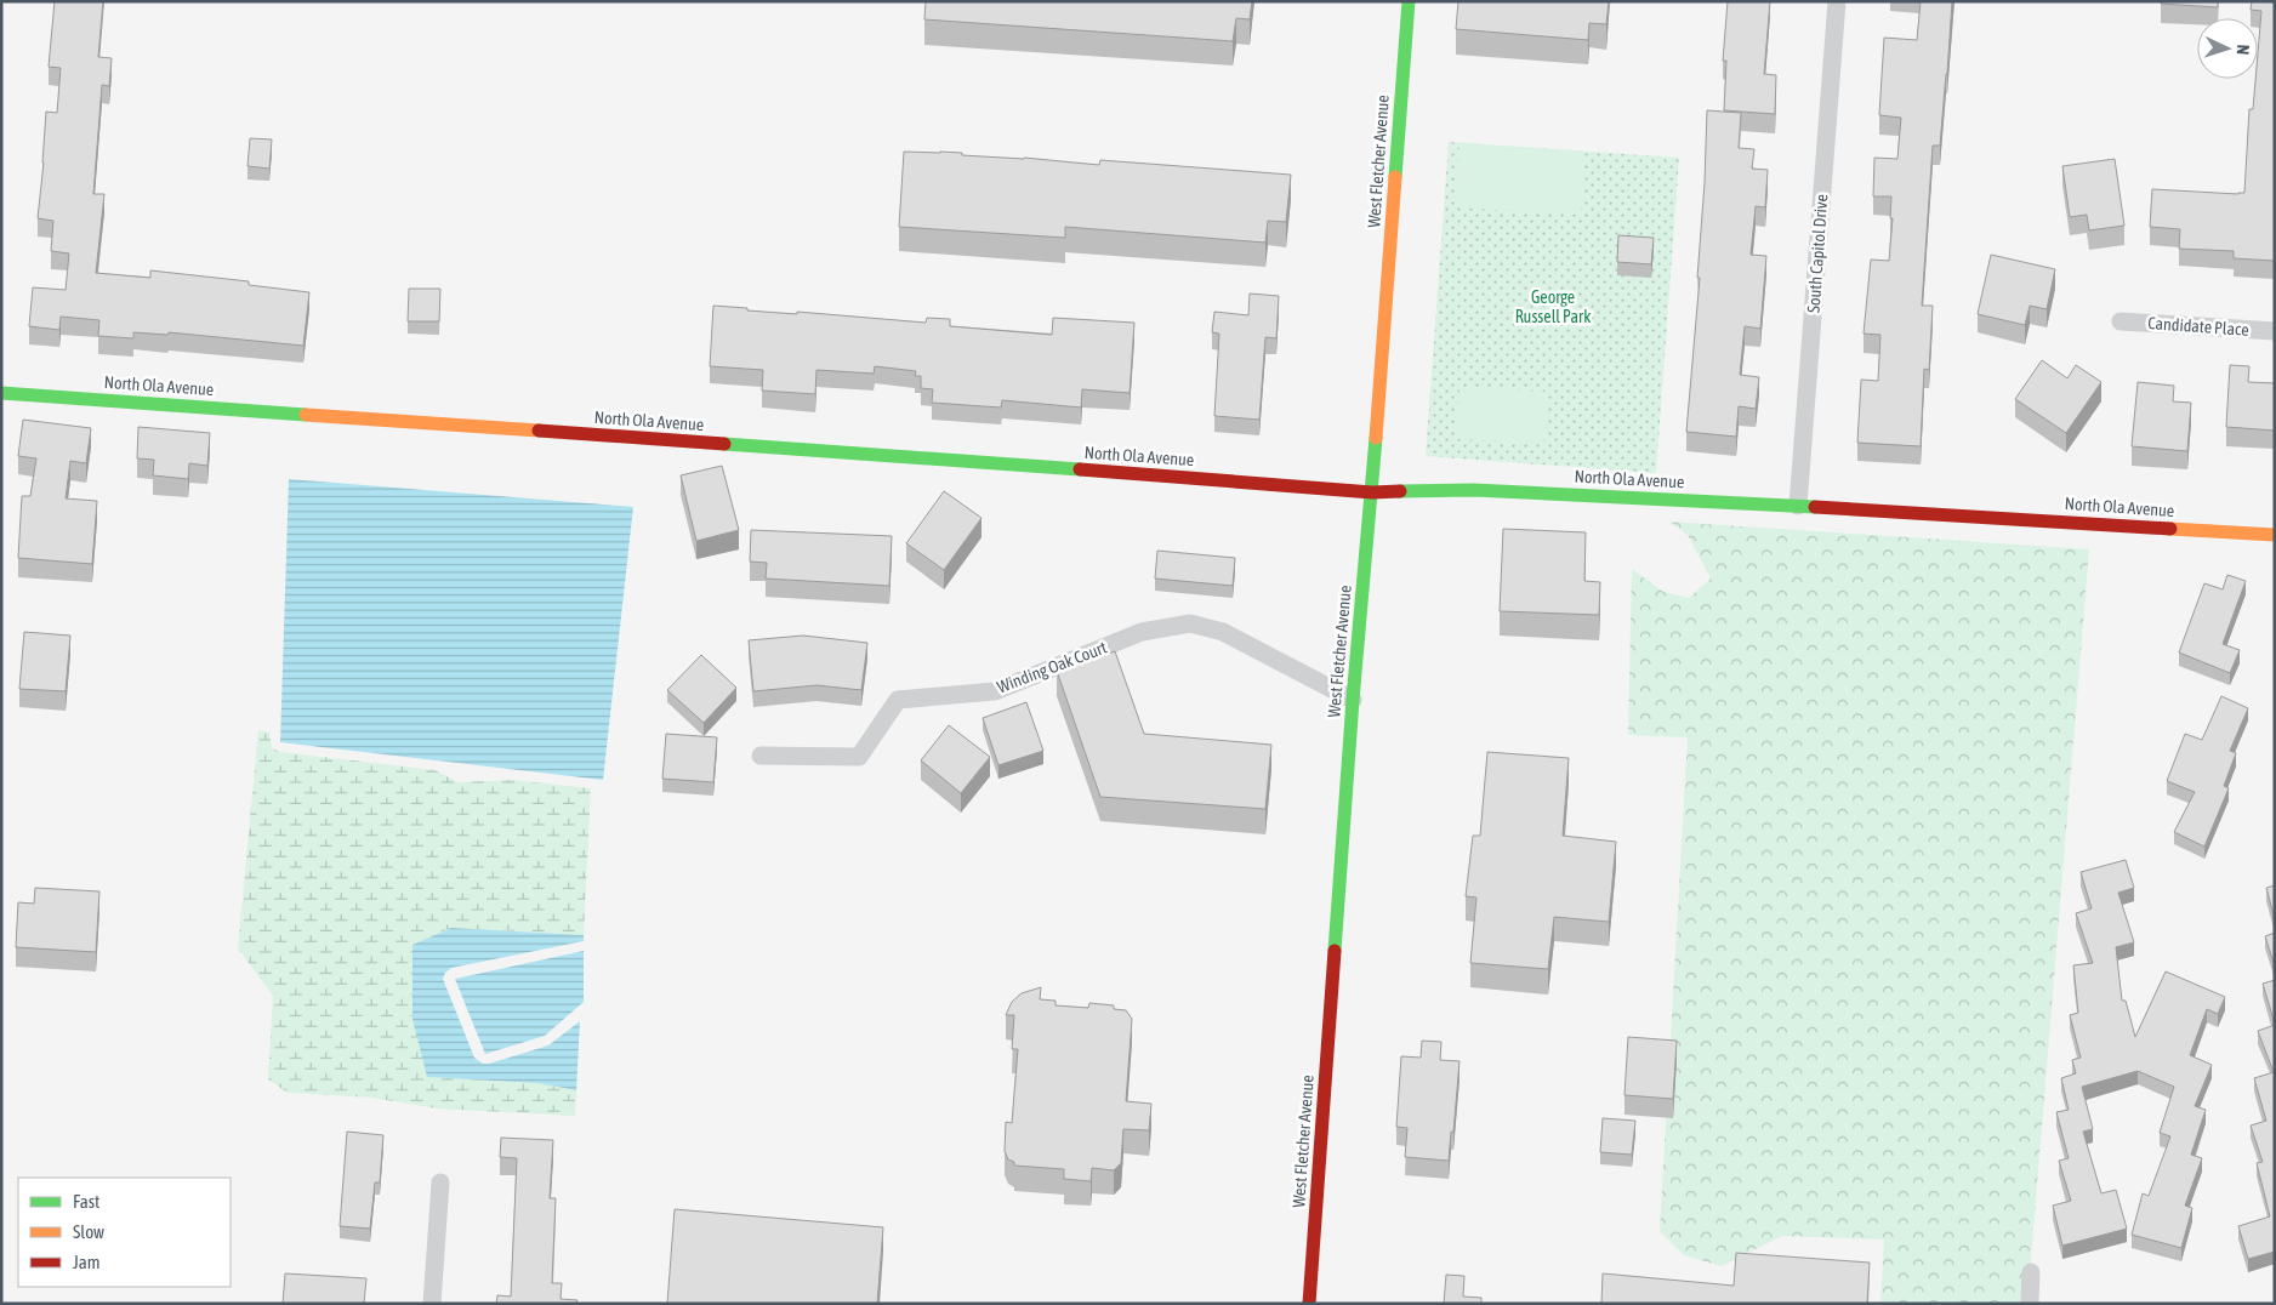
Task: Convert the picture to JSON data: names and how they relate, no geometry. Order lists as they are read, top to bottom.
{
  "streets": {
    "street": [
      "West Fletcher Avenue",
      "South Capitol Drive",
      "Candidate Place",
      "North Ola Avenue",
      "Winding Oak Court"
    ]
  },
  "crossings": [
    ["West Fletcher Avenue", "North Ola Avenue"],
    ["West Fletcher Avenue", "Winding Oak Court"],
    ["South Capitol Drive", "North Ola Avenue"]
  ],
  "parks": ["George Russell Park"],
  "legend": ["Fast", "Slow", "Jam"],
  "north": "right"
}
